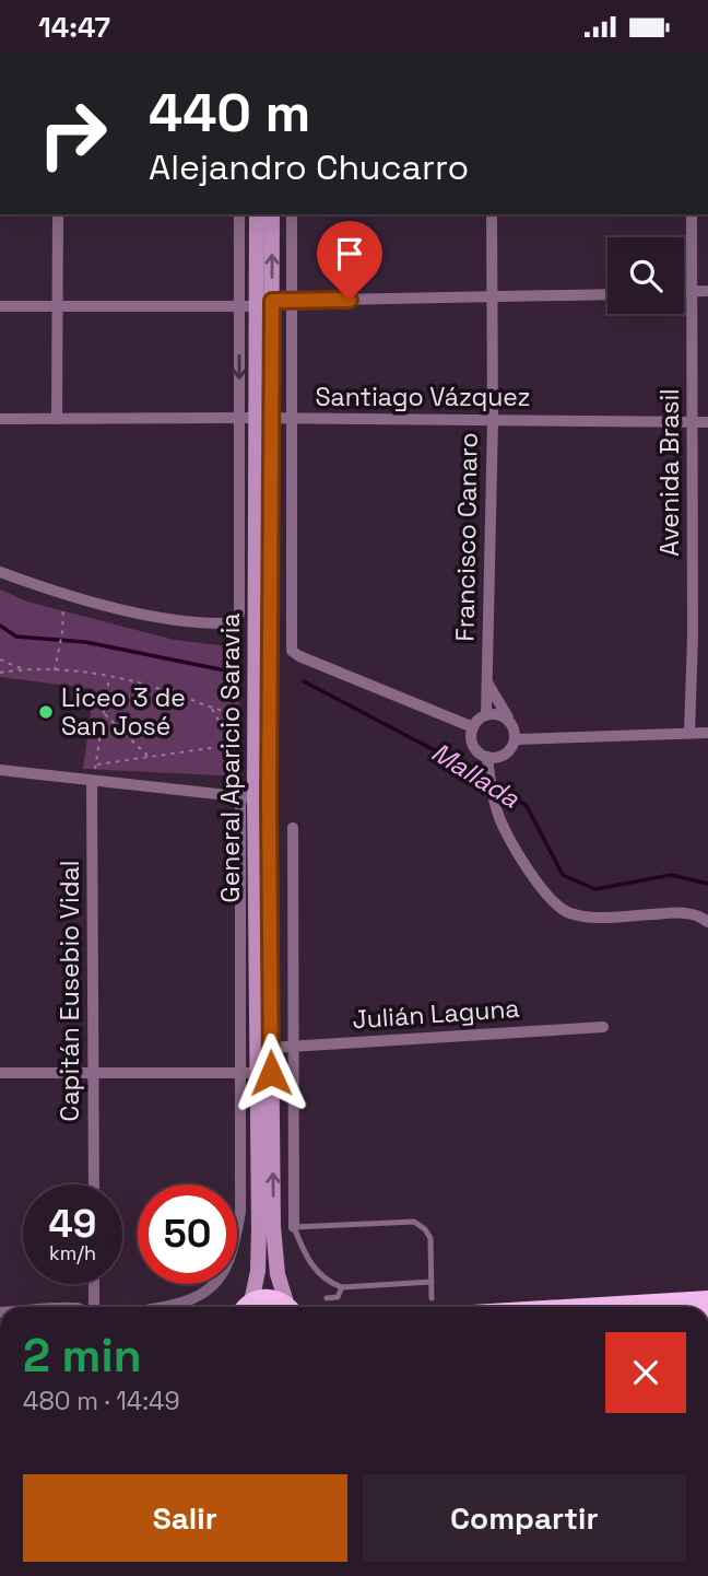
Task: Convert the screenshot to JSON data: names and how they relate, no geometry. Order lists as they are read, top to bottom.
{
  "streets": {
    "main road": ["General Aparicio Saravia"],
    "street": [
      "Santiago Vázquez",
      "Avenida Brasil",
      "Francisco Canaro",
      "Capitán Eusebio Vidal",
      "Julián Laguna"
    ]
  },
  "crossings": [
    ["Santiago Vázquez", "Avenida Brasil"],
    ["Santiago Vázquez", "Francisco Canaro"],
    ["Santiago Vázquez", "General Aparicio Saravia"],
    ["General Aparicio Saravia", "Julián Laguna"]
  ],
  "water": ["Mallada"],
  "places": ["Liceo 3 de San José"],
  "page": {
    "status": "14:47",
    "turn": ["440 m", "Alejandro Chucarro"],
    "speed": "49 km/h",
    "limit": "50",
    "heading": ["2 min", "480 m · 14:49"],
    "buttons": ["Salir", "Compartir"]
  }
}
